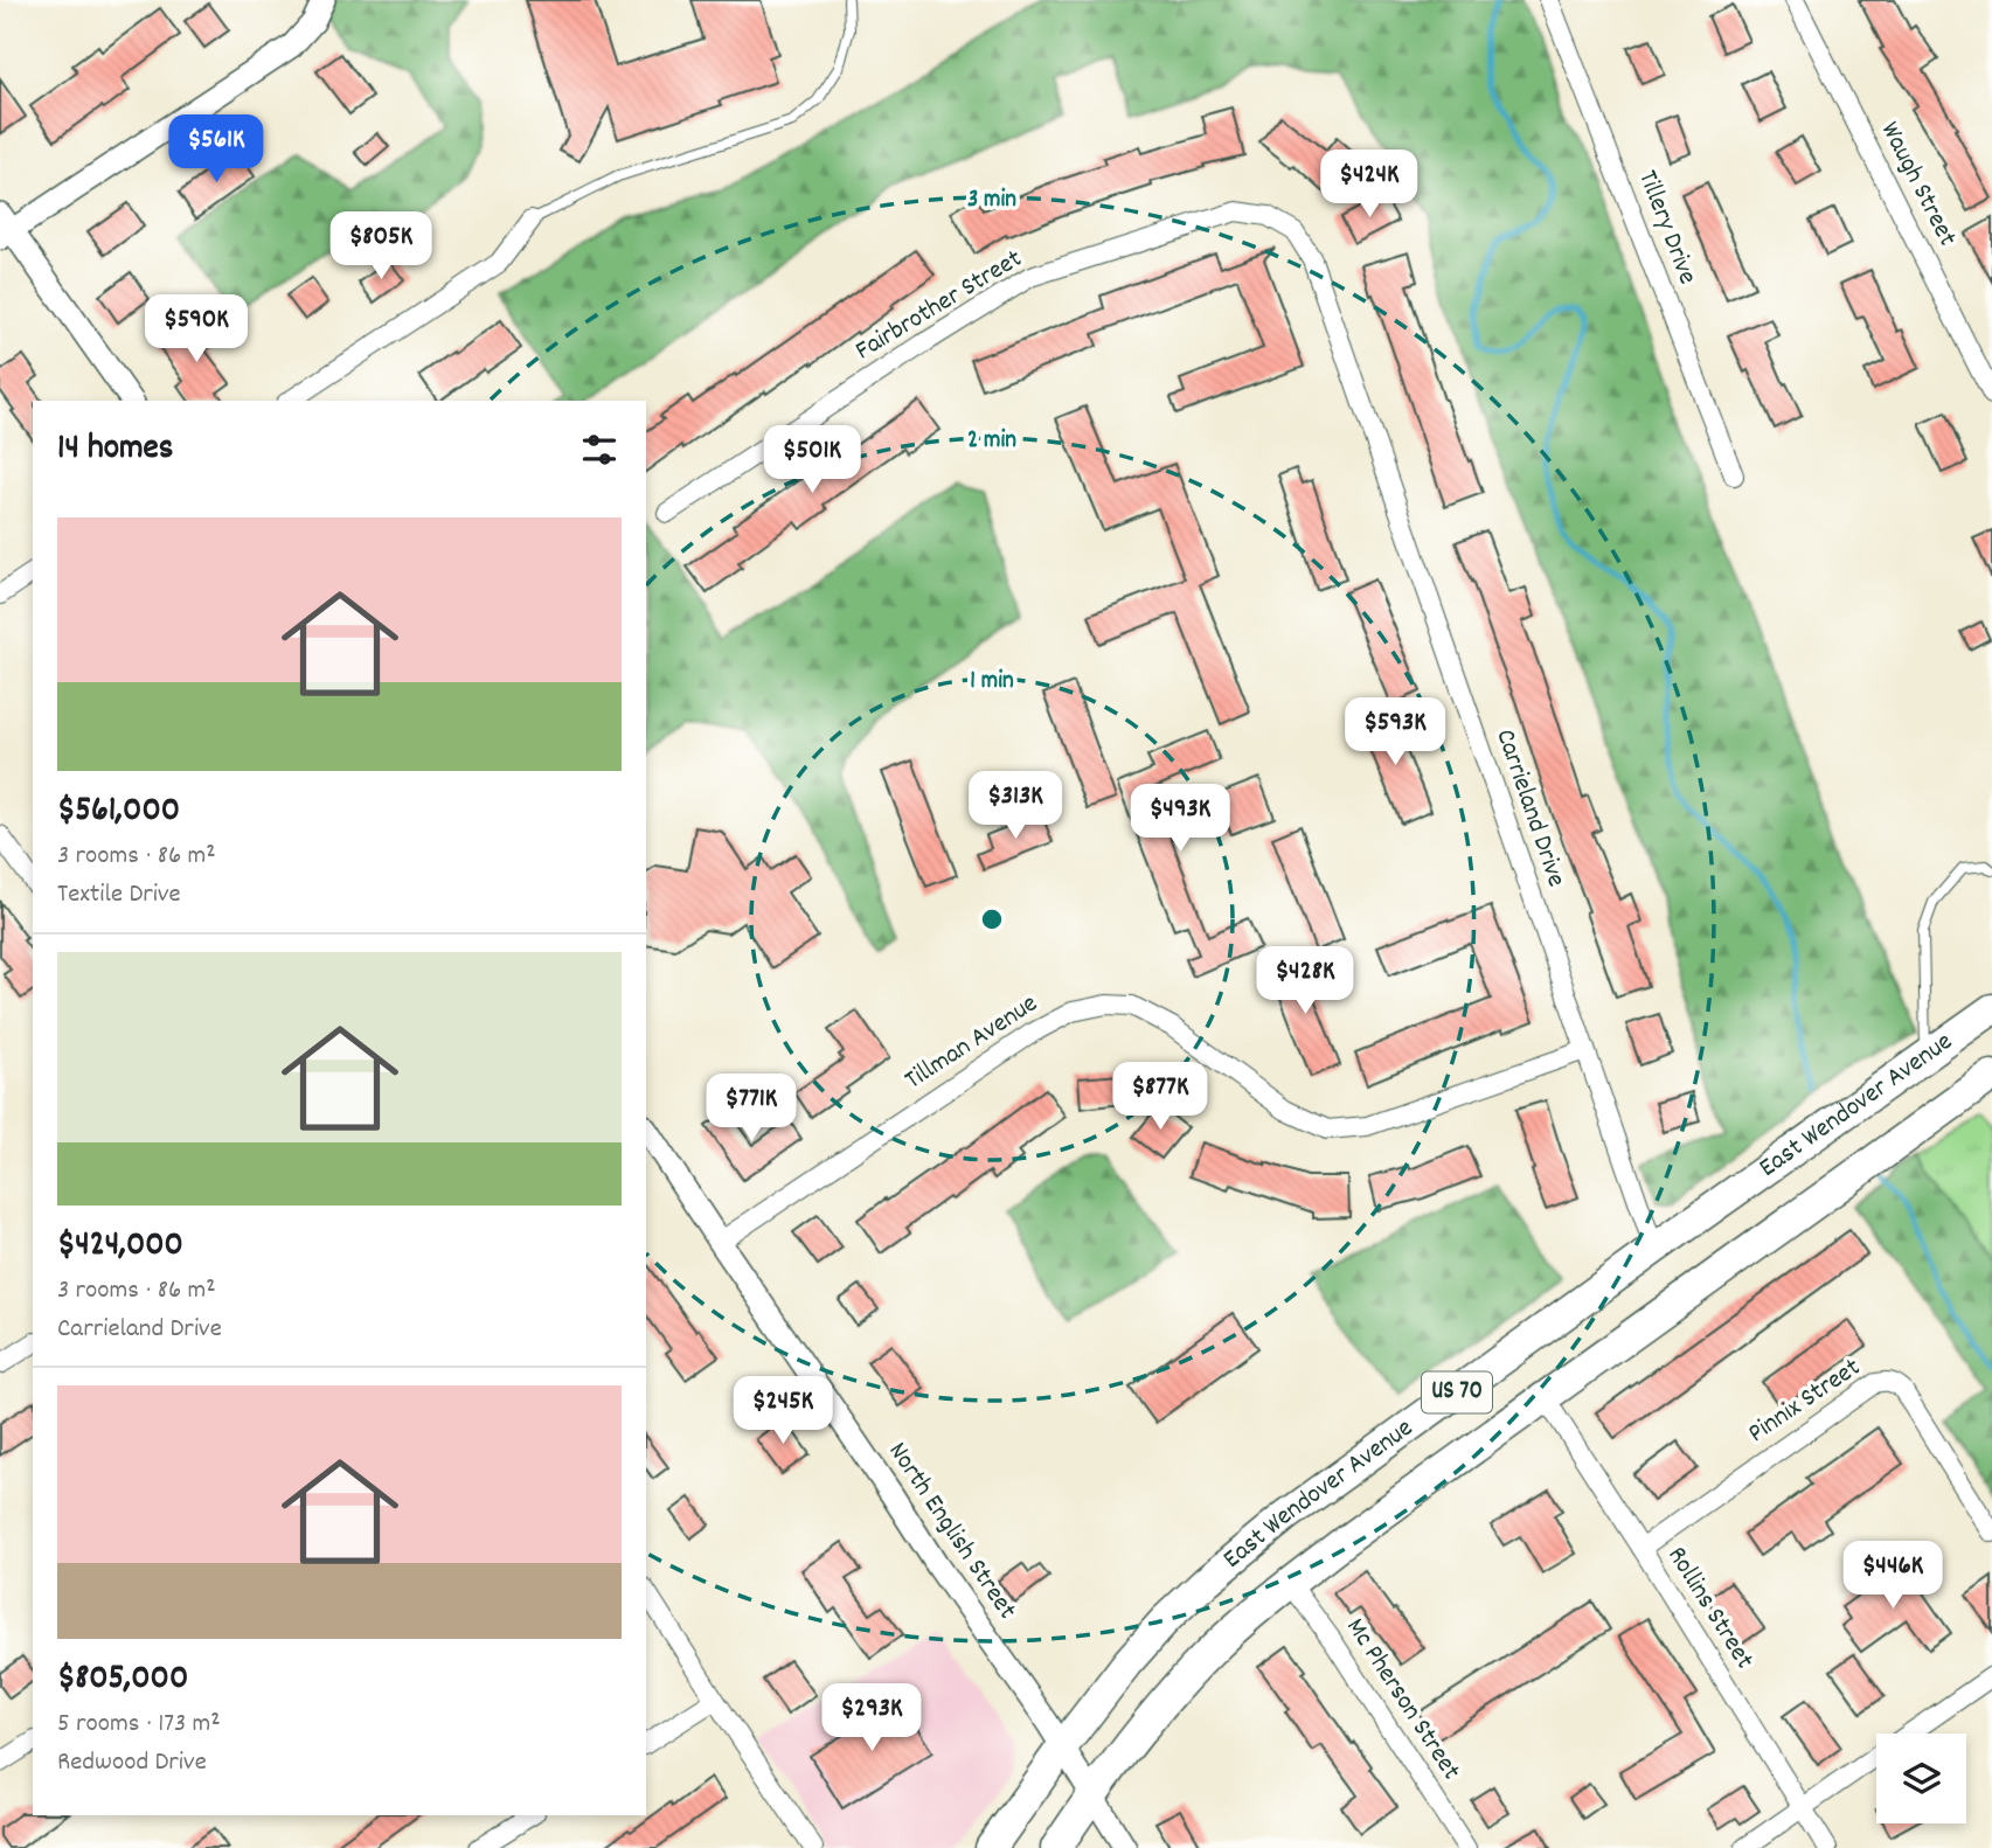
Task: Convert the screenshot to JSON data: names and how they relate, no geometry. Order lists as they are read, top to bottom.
{
  "streets": {
    "highway": ["East Wendover Avenue", "US 70"],
    "street": [
      "Waugh Street",
      "Tillery Drive",
      "Fairbrother Street",
      "Carrieland Drive",
      "Tillman Avenue",
      "Pinnix Street",
      "North English Street",
      "Rollins Street",
      "Mc Pherson Street"
    ]
  },
  "crossings": [
    ["Fairbrother Street", "Carrieland Drive"],
    ["Carrieland Drive", "Tillman Avenue"],
    ["Carrieland Drive", "East Wendover Avenue"],
    ["Tillman Avenue", "North English Street"],
    ["East Wendover Avenue", "North English Street"],
    ["East Wendover Avenue", "Rollins Street"],
    ["East Wendover Avenue", "Mc Pherson Street"],
    ["Pinnix Street", "Rollins Street"]
  ],
  "page": {
    "price": [
      "$561K",
      "$424K",
      "$805K",
      "$590K",
      "$501K",
      "$593K",
      "$313K",
      "$493K",
      "$428K",
      "$877K",
      "$771K",
      "$245K",
      "$446K",
      "$293K"
    ],
    "heading": "14 homes",
    "list": [
      {
        "name": "$561,000",
        "note": "3 rooms · 86 m² · Textile Drive"
      },
      {
        "name": "$424,000",
        "note": "3 rooms · 86 m² · Carrieland Drive"
      },
      {
        "name": "$805,000",
        "note": "5 rooms · 173 m² · Redwood Drive"
      }
    ]
  },
  "rings": ["3 min", "2 min", "1 min"]
}
